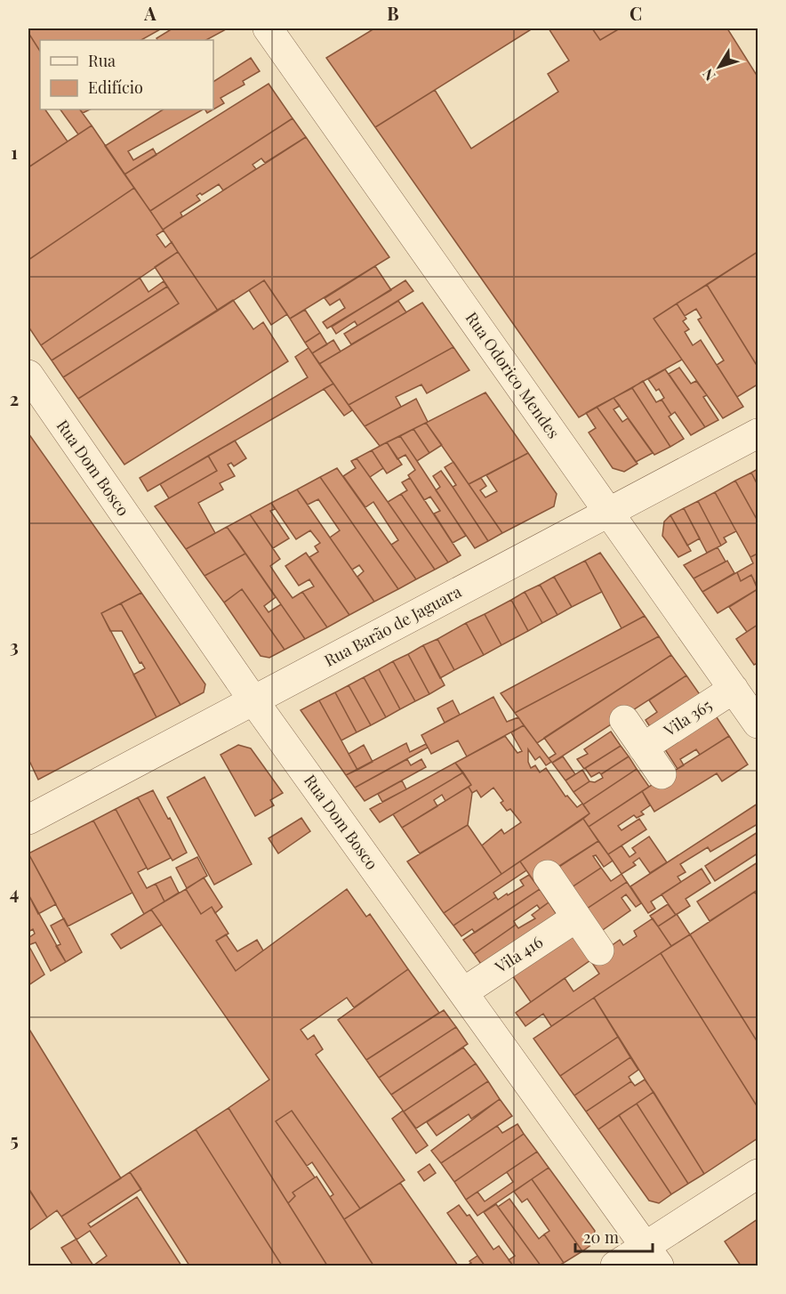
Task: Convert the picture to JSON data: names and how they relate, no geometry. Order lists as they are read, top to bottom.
{
  "streets": {
    "street": [
      "Rua Odorico Mendes",
      "Rua Dom Bosco",
      "Rua Barão de Jaguara",
      "Vila 365",
      "Vila 416"
    ]
  },
  "crossings": [
    ["Rua Odorico Mendes", "Rua Barão de Jaguara"],
    ["Rua Odorico Mendes", "Vila 365"],
    ["Rua Dom Bosco", "Rua Barão de Jaguara"],
    ["Rua Dom Bosco", "Vila 416"]
  ],
  "legend": ["Rua", "Edifício"],
  "scale_bar": "20 m",
  "north": "bottom left",
  "grid": {
    "columns": ["A", "B", "C"],
    "rows": [
      "1",
      "2",
      "3",
      "4",
      "5"
    ]
  }
}
